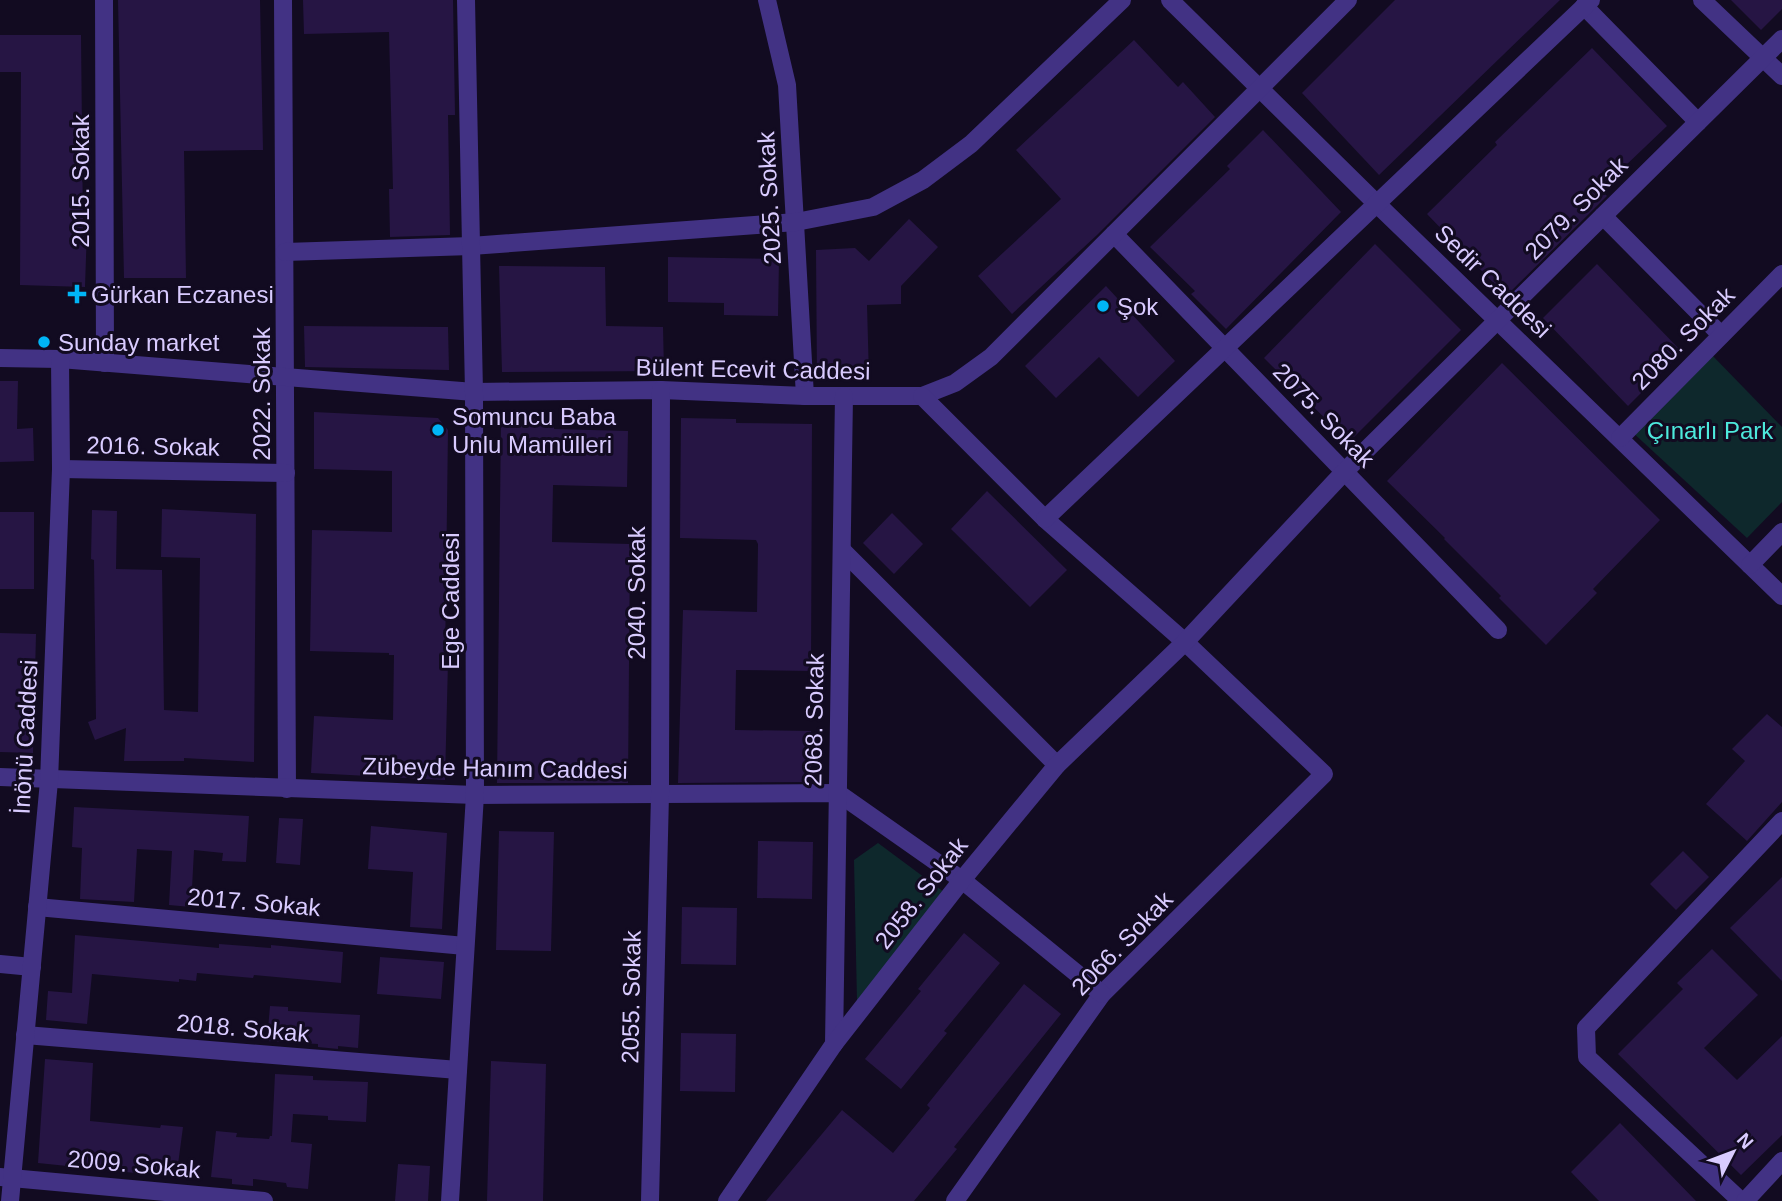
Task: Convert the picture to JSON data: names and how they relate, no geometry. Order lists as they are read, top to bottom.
{
  "streets": {
    "street": [
      "2015. Sokak",
      "2025. Sokak",
      "2079. Sokak",
      "Sedir Caddesi",
      "2080. Sokak",
      "Bülent Ecevit Caddesi",
      "2022. Sokak",
      "2075. Sokak",
      "2016. Sokak",
      "2040. Sokak",
      "Ege Caddesi",
      "2068. Sokak",
      "İnönü Caddesi",
      "Zübeyde Hanım Caddesi",
      "2058. Sokak",
      "2017. Sokak",
      "2066. Sokak",
      "2055. Sokak",
      "2018. Sokak",
      "2009. Sokak"
    ]
  },
  "crossings": [
    ["2015. Sokak", "Bülent Ecevit Caddesi"],
    ["2025. Sokak", "Bülent Ecevit Caddesi"],
    ["2079. Sokak", "Sedir Caddesi"],
    ["2079. Sokak", "2075. Sokak"],
    ["2079. Sokak", "2058. Sokak"],
    ["2079. Sokak", "2066. Sokak"],
    ["Sedir Caddesi", "2080. Sokak"],
    ["Sedir Caddesi", "Bülent Ecevit Caddesi"],
    ["Bülent Ecevit Caddesi", "2022. Sokak"],
    ["Bülent Ecevit Caddesi", "2075. Sokak"],
    ["Bülent Ecevit Caddesi", "2040. Sokak"],
    ["Bülent Ecevit Caddesi", "Ege Caddesi"],
    ["Bülent Ecevit Caddesi", "2068. Sokak"],
    ["Bülent Ecevit Caddesi", "İnönü Caddesi"],
    ["2022. Sokak", "2016. Sokak"],
    ["2022. Sokak", "Zübeyde Hanım Caddesi"],
    ["2016. Sokak", "İnönü Caddesi"],
    ["2040. Sokak", "Zübeyde Hanım Caddesi"],
    ["2040. Sokak", "2055. Sokak"],
    ["Ege Caddesi", "Zübeyde Hanım Caddesi"],
    ["Ege Caddesi", "2017. Sokak"],
    ["Ege Caddesi", "2018. Sokak"],
    ["2068. Sokak", "Zübeyde Hanım Caddesi"],
    ["2068. Sokak", "2058. Sokak"],
    ["İnönü Caddesi", "Zübeyde Hanım Caddesi"],
    ["İnönü Caddesi", "2017. Sokak"],
    ["İnönü Caddesi", "2018. Sokak"],
    ["İnönü Caddesi", "2009. Sokak"],
    ["Zübeyde Hanım Caddesi", "2055. Sokak"],
    ["2058. Sokak", "2066. Sokak"]
  ],
  "parks": ["Çınarlı Park"],
  "places": {
    "health": ["Gürkan Eczanesi"],
    "other": ["Şok", "Sunday market", "Somuncu Baba Unlu Mamülleri"]
  },
  "north": "top right"
}
